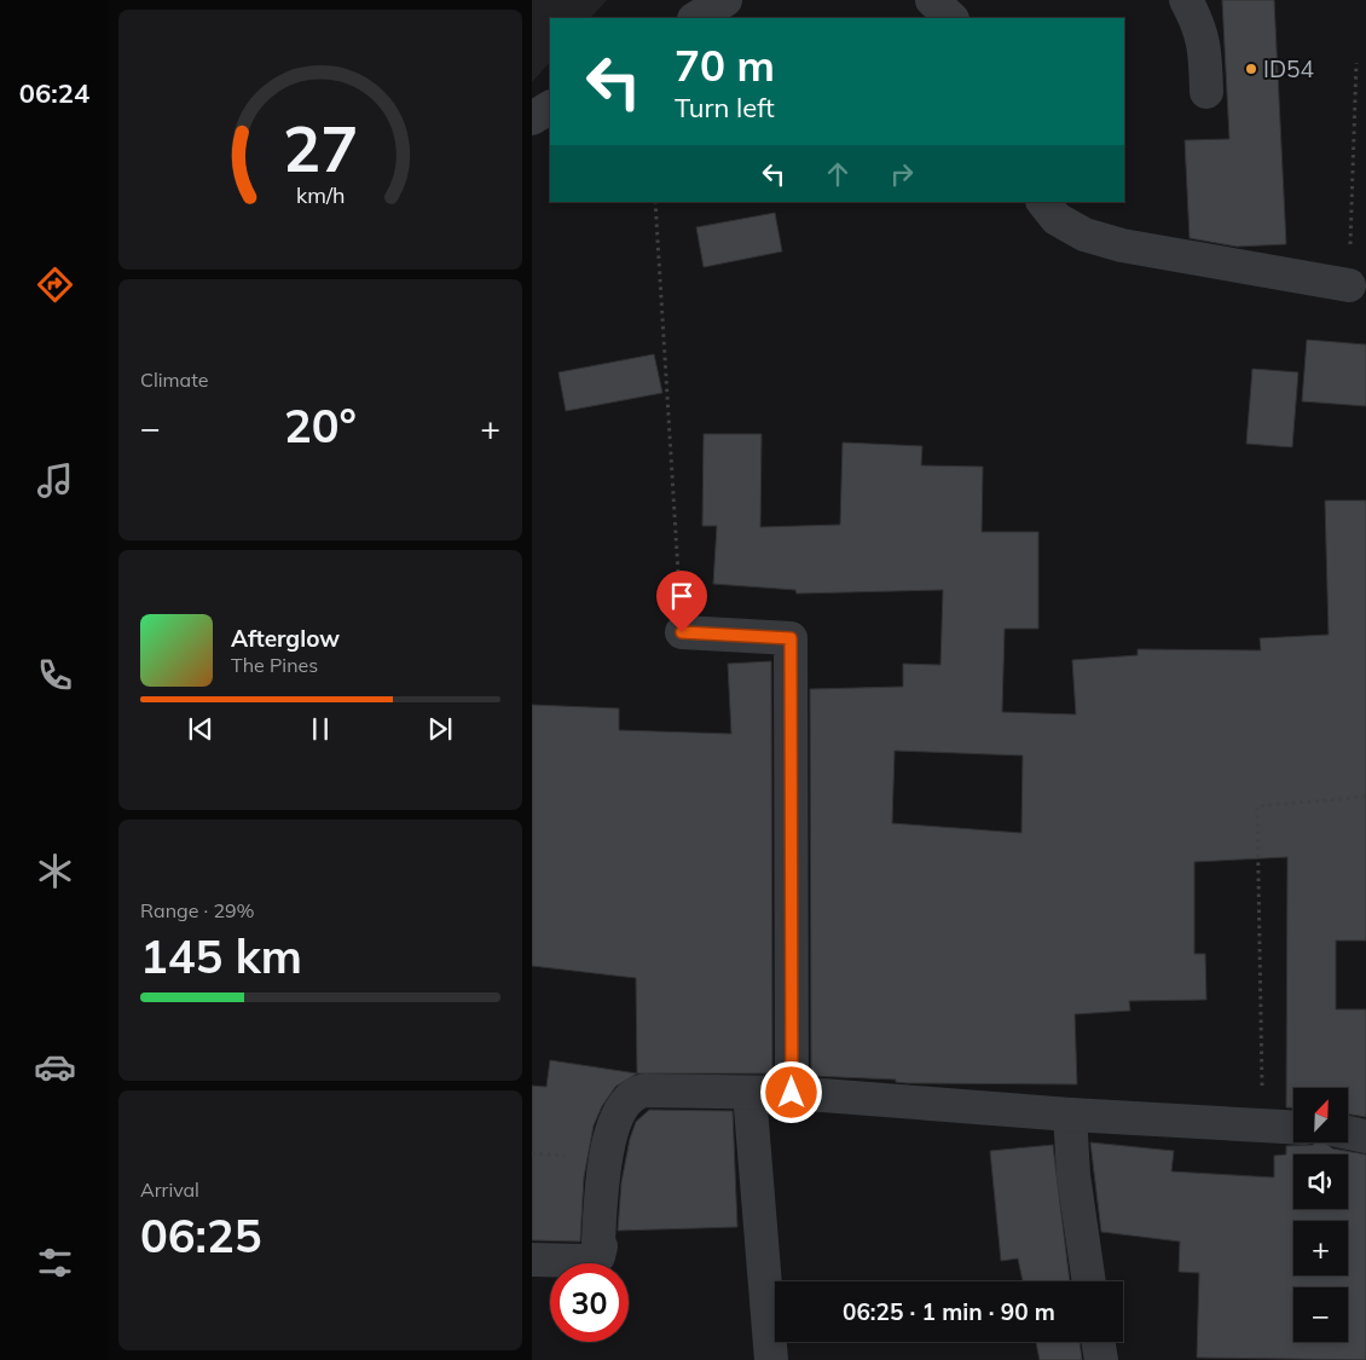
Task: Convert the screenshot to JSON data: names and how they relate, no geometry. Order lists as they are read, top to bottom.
{
  "places": ["ID54"],
  "north": "top right",
  "page": {
    "tabs": "06:24",
    "turn": ["70 m", "Turn left"],
    "tile": [
      "Climate",
      ["Range · 29%", "145 km"],
      ["Arrival", "06:25"]
    ],
    "heat": ["−", "20°", "+"],
    "song": ["Afterglow", "The Pines"],
    "map_buttons": ["+", "−"],
    "limit": "30",
    "trip": "06:25 · 1 min · 90 m",
    "gauge": ["27", "km/h"]
  }
}
